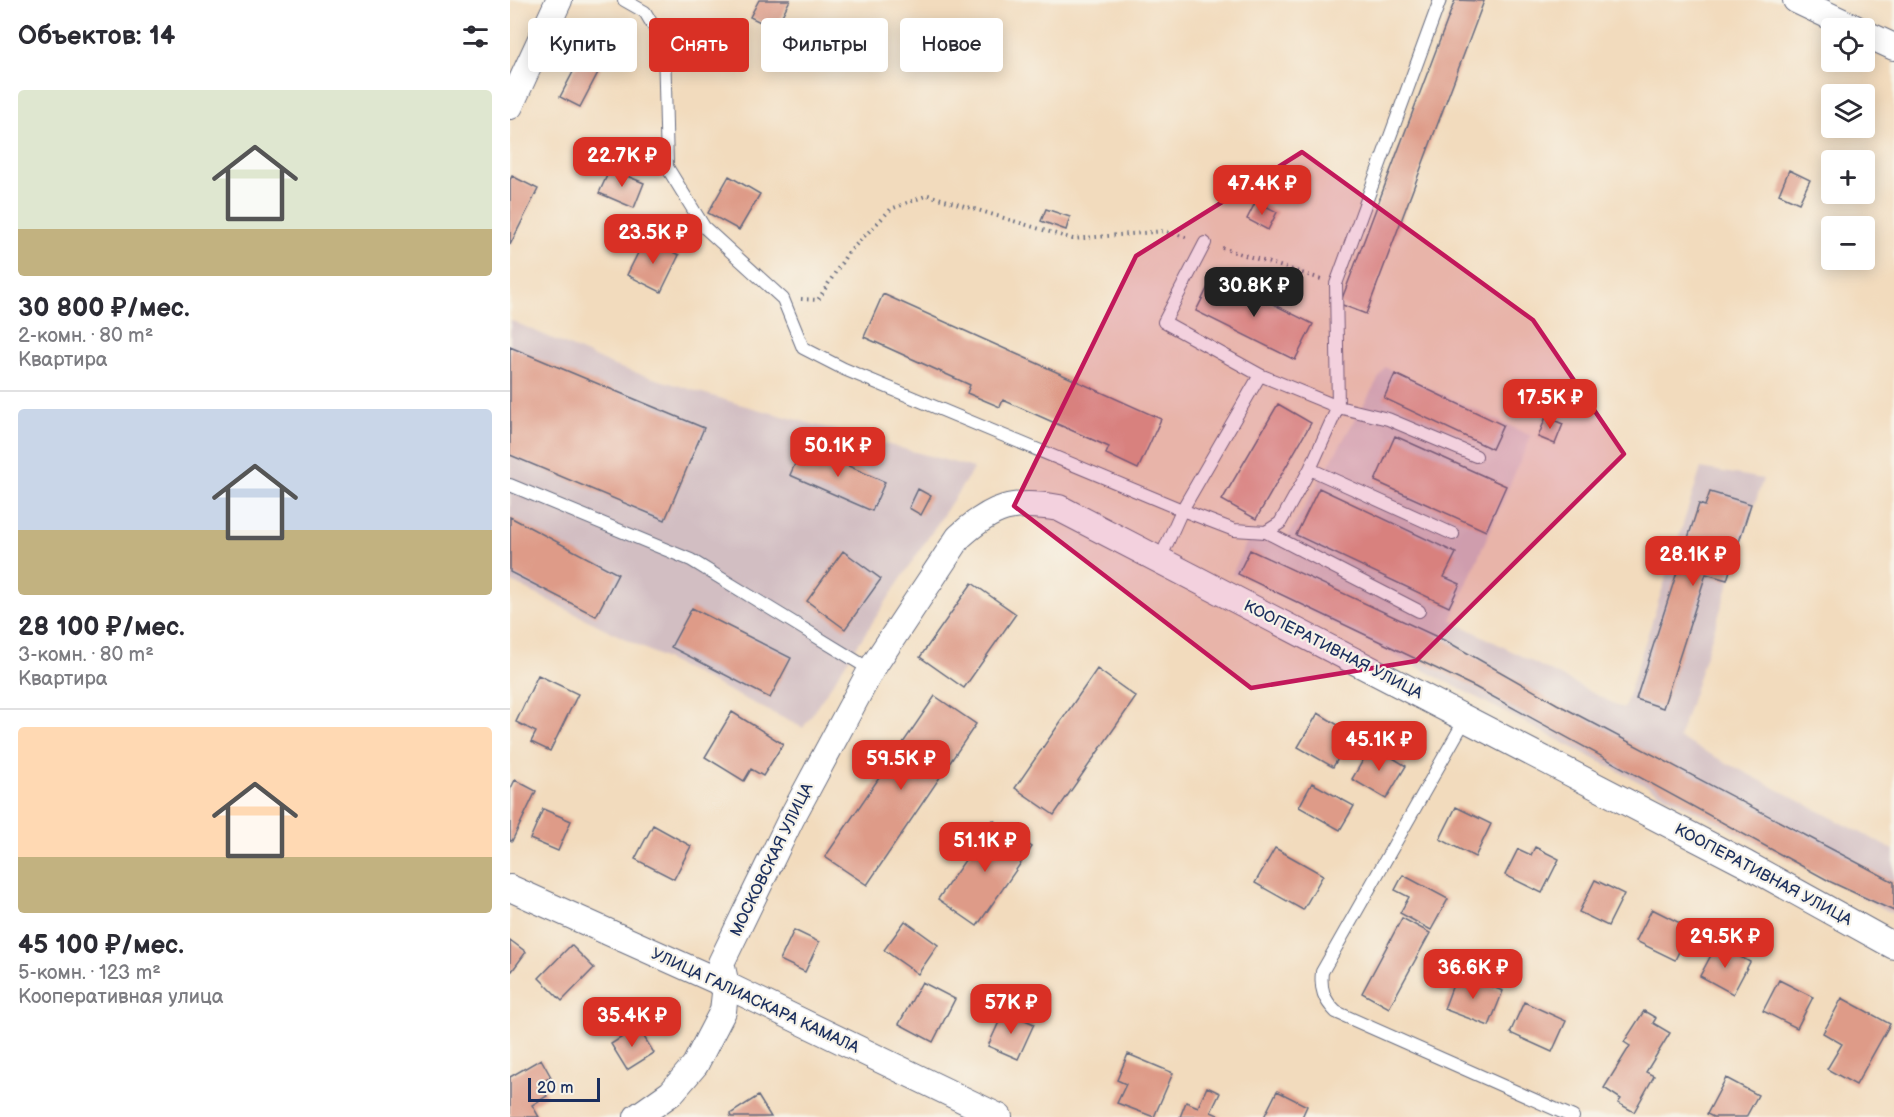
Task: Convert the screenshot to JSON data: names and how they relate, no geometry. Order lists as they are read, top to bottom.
{
  "streets": {
    "street": ["КООПЕРАТИВНАЯ УЛИЦА", "МОСКОВСКАЯ УЛИЦА", "УЛИЦА ГАЛИАСКАРА КАМАЛА"]
  },
  "crossings": [
    ["КООПЕРАТИВНАЯ УЛИЦА", "МОСКОВСКАЯ УЛИЦА"],
    ["МОСКОВСКАЯ УЛИЦА", "УЛИЦА ГАЛИАСКАРА КАМАЛА"]
  ],
  "scale_bar": "20 m",
  "page": {
    "heading": "Объектов: 14",
    "map_buttons": ["+", "−"],
    "chip": [
      "Купить",
      "Снять",
      "Фильтры",
      "Новое"
    ],
    "list": [
      {
        "name": "30 800 ₽/мес.",
        "note": "2-комн. · 80 m² · Квартира"
      },
      {
        "name": "28 100 ₽/мес.",
        "note": "3-комн. · 80 m² · Квартира"
      },
      {
        "name": "45 100 ₽/мес.",
        "note": "5-комн. · 123 m² · Кооперативная улица"
      }
    ],
    "price": [
      "22.7K ₽",
      "47.4K ₽",
      "23.5K ₽",
      "30.8K ₽",
      "17.5K ₽",
      "50.1K ₽",
      "28.1K ₽",
      "45.1K ₽",
      "59.5K ₽",
      "51.1K ₽",
      "29.5K ₽",
      "36.6K ₽",
      "57K ₽",
      "35.4K ₽"
    ],
    "scale": "20 m"
  }
}
